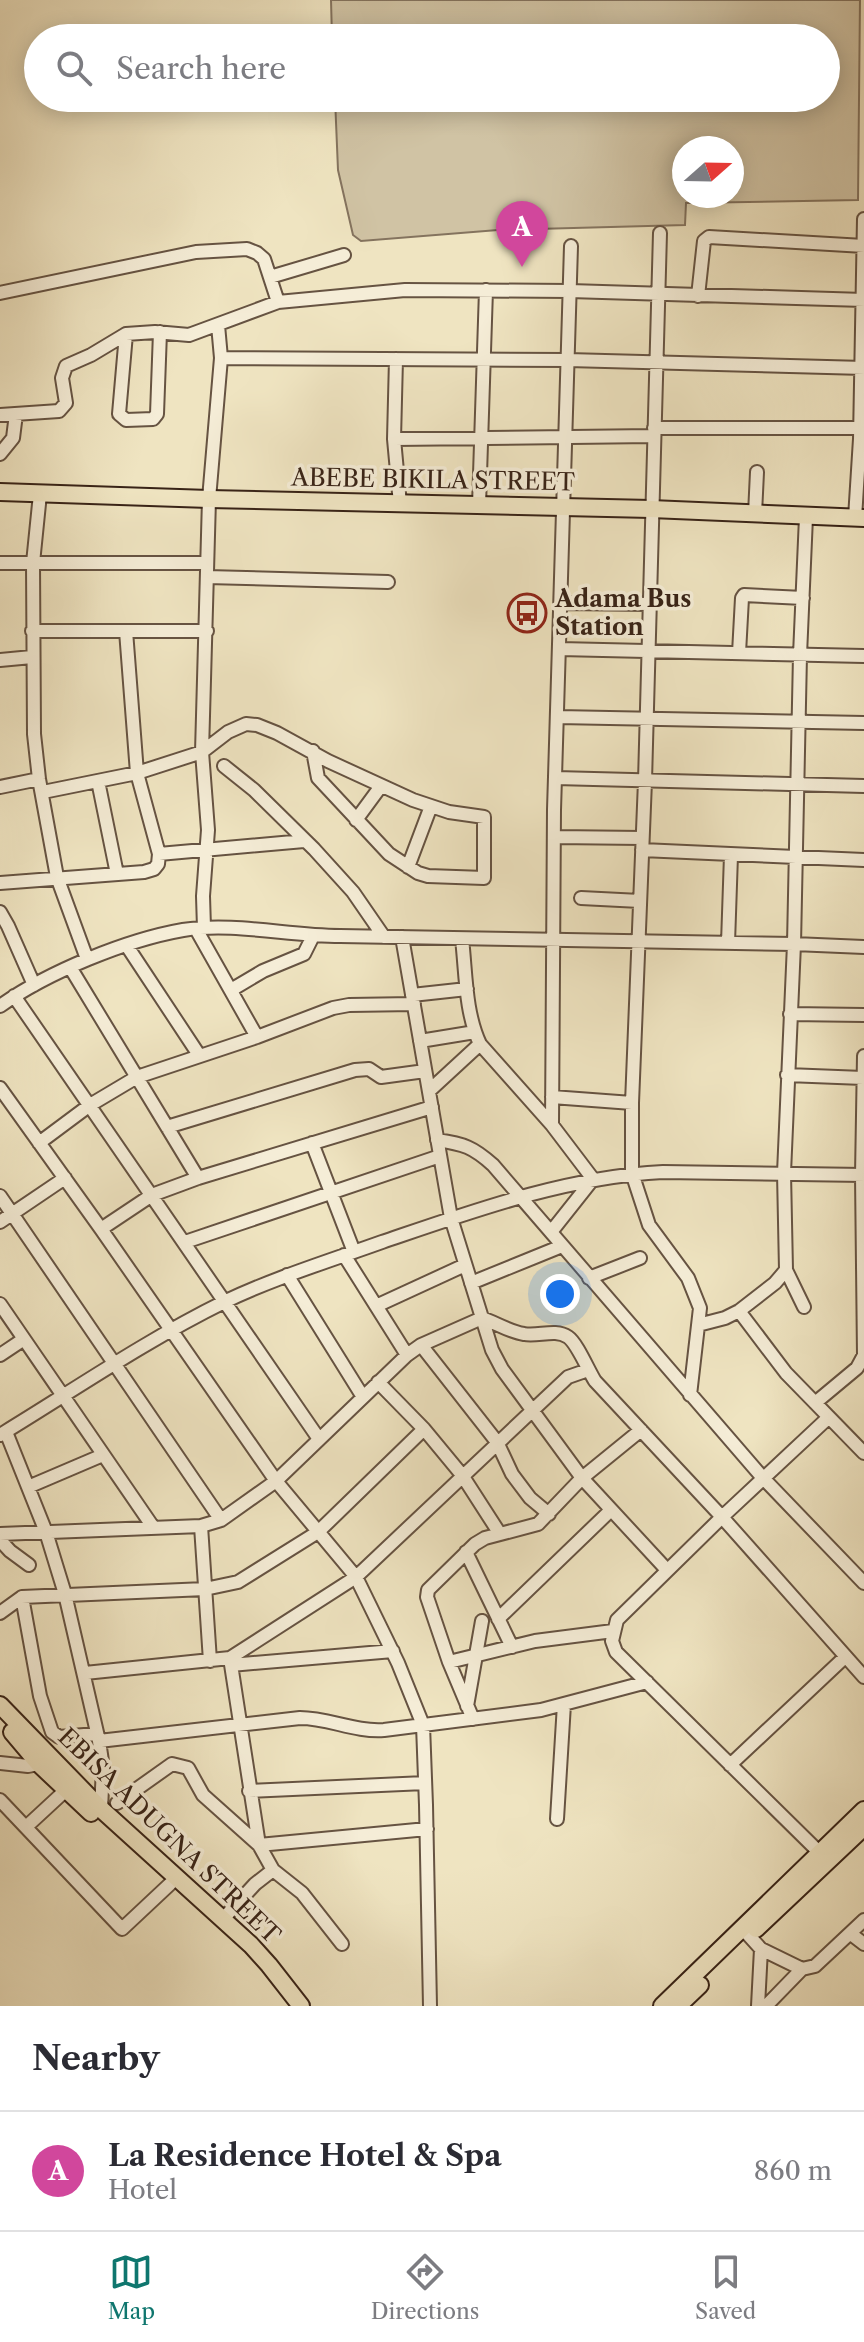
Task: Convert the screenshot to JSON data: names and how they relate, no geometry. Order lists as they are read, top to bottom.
{
  "streets": {
    "main road": ["ABEBE BIKILA STREET", "EBISA ADUGNA STREET"]
  },
  "places": {
    "bus stop": ["Adama Bus Station"]
  },
  "north": "right",
  "page": {
    "search": "Search here",
    "pins": "A",
    "heading": "Nearby",
    "list": [
      {
        "mark": "A",
        "name": "La Residence Hotel & Spa",
        "note": "Hotel",
        "value": "860 m"
      }
    ],
    "nav": ["Map", "Directions", "Saved"]
  }
}
